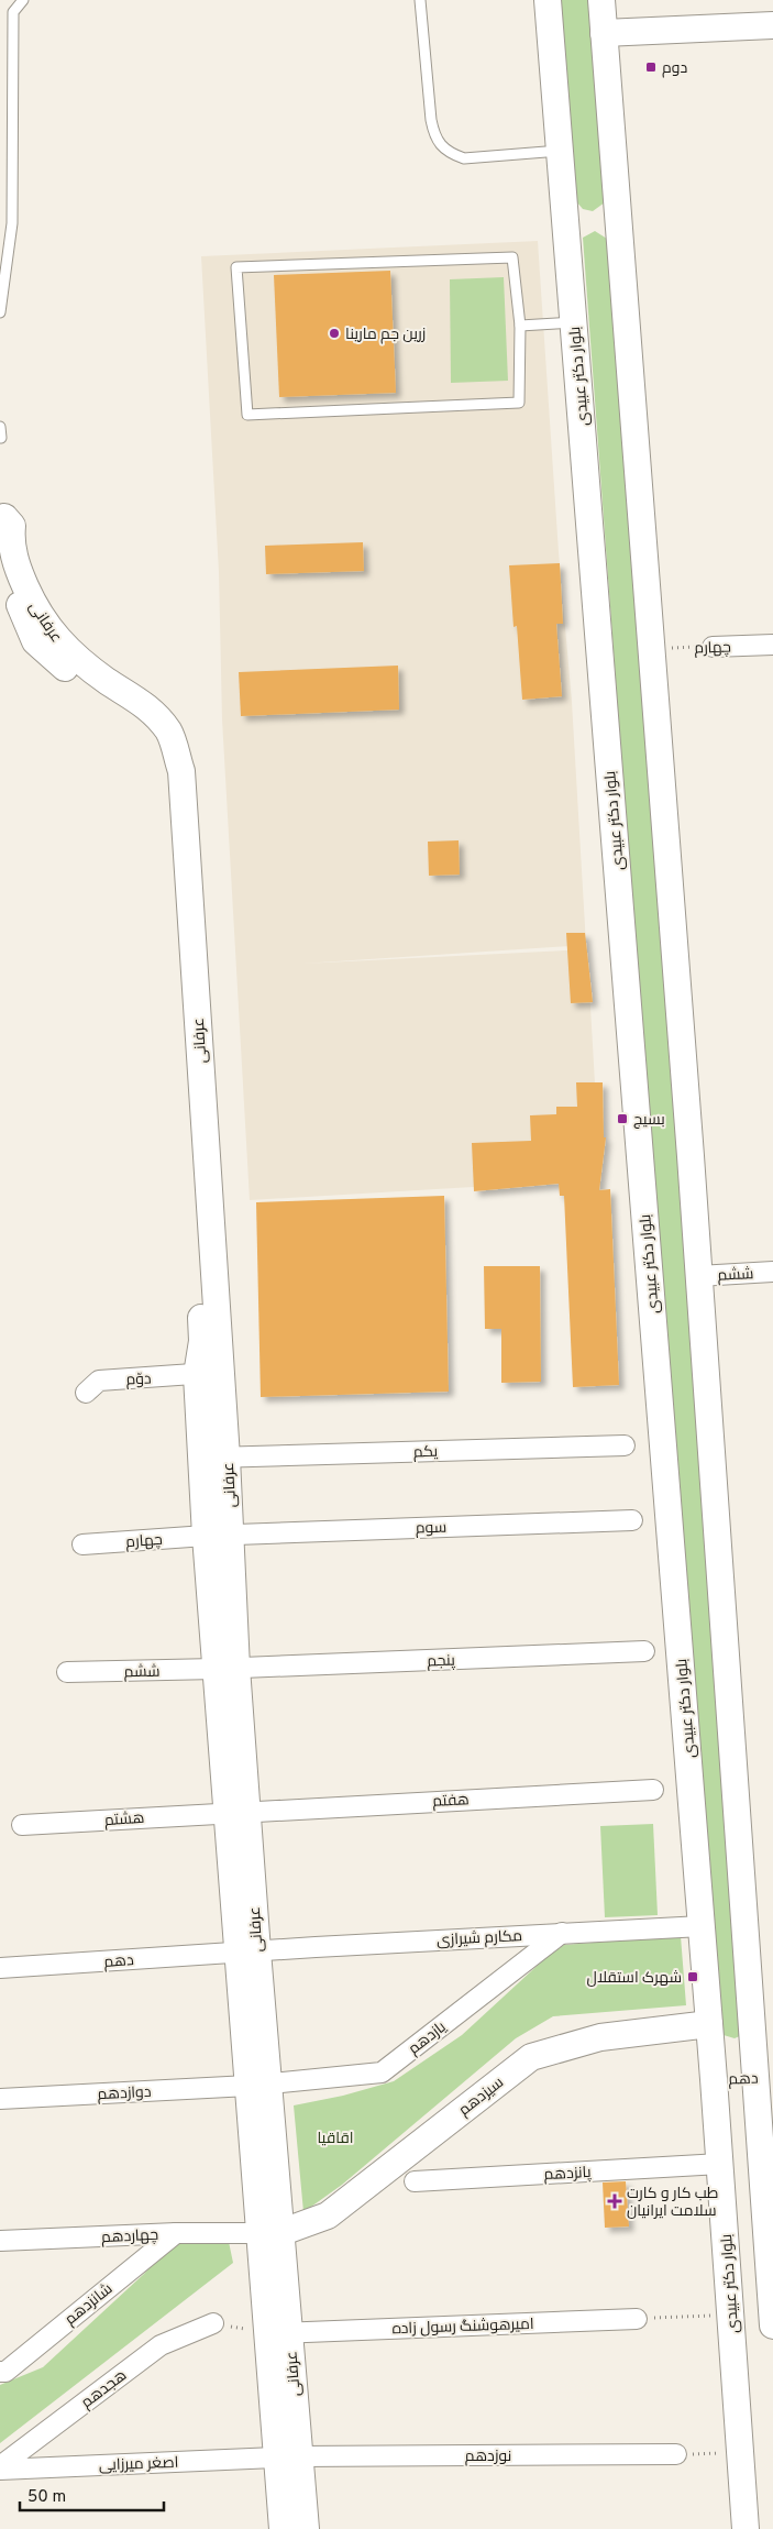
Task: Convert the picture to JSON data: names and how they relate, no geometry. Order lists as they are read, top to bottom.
{
  "streets": {
    "main road": [
      "بلوار دکتر عبیدی",
      "عرفانی",
      "دهم",
      "سیزدهم"
    ],
    "street": [
      "چهارم",
      "ششم",
      "دوّم",
      "یکم",
      "سوم",
      "پنجم",
      "هفتم",
      "هشتم",
      "مکارم شیرازی",
      "یازدهم",
      "دوازدهم",
      "پانزدهم",
      "چهاردهم",
      "شانزدهم",
      "امیرهوشنگ رسول زاده",
      "هجدهم",
      "نوزدهم",
      "اصغر میرزایی"
    ]
  },
  "crossings": [
    ["بلوار دکتر عبیدی", "مکارم شیرازی"],
    ["بلوار دکتر عبیدی", "دهم"],
    ["بلوار دکتر عبیدی", "سیزدهم"],
    ["بلوار دکتر عبیدی", "پانزدهم"],
    ["عرفانی", "چهارم"],
    ["عرفانی", "ششم"],
    ["عرفانی", "دوّم"],
    ["عرفانی", "یکم"],
    ["عرفانی", "سوم"],
    ["عرفانی", "پنجم"],
    ["عرفانی", "هفتم"],
    ["عرفانی", "هشتم"],
    ["عرفانی", "مکارم شیرازی"],
    ["عرفانی", "دهم"],
    ["عرفانی", "یازدهم"],
    ["عرفانی", "دوازدهم"],
    ["عرفانی", "سیزدهم"],
    ["عرفانی", "چهاردهم"],
    ["عرفانی", "امیرهوشنگ رسول زاده"],
    ["عرفانی", "نوزدهم"],
    ["عرفانی", "اصغر میرزایی"],
    ["چهارم", "سوم"],
    ["ششم", "پنجم"],
    ["هفتم", "هشتم"],
    ["مکارم شیرازی", "دهم"],
    ["مکارم شیرازی", "یازدهم"],
    ["یازدهم", "دوازدهم"],
    ["سیزدهم", "چهاردهم"],
    ["چهاردهم", "شانزدهم"],
    ["هجدهم", "اصغر میرزایی"],
    ["نوزدهم", "اصغر میرزایی"]
  ],
  "parks": ["اقاقیا"],
  "places": {
    "transit": ["دوم", "بسیج", "شهرک استقلال"],
    "other": ["زرین جم مارینا"],
    "health": ["طب کار و کارت سلامت ایرانیان"]
  },
  "scale_bar": "50 m"
}
